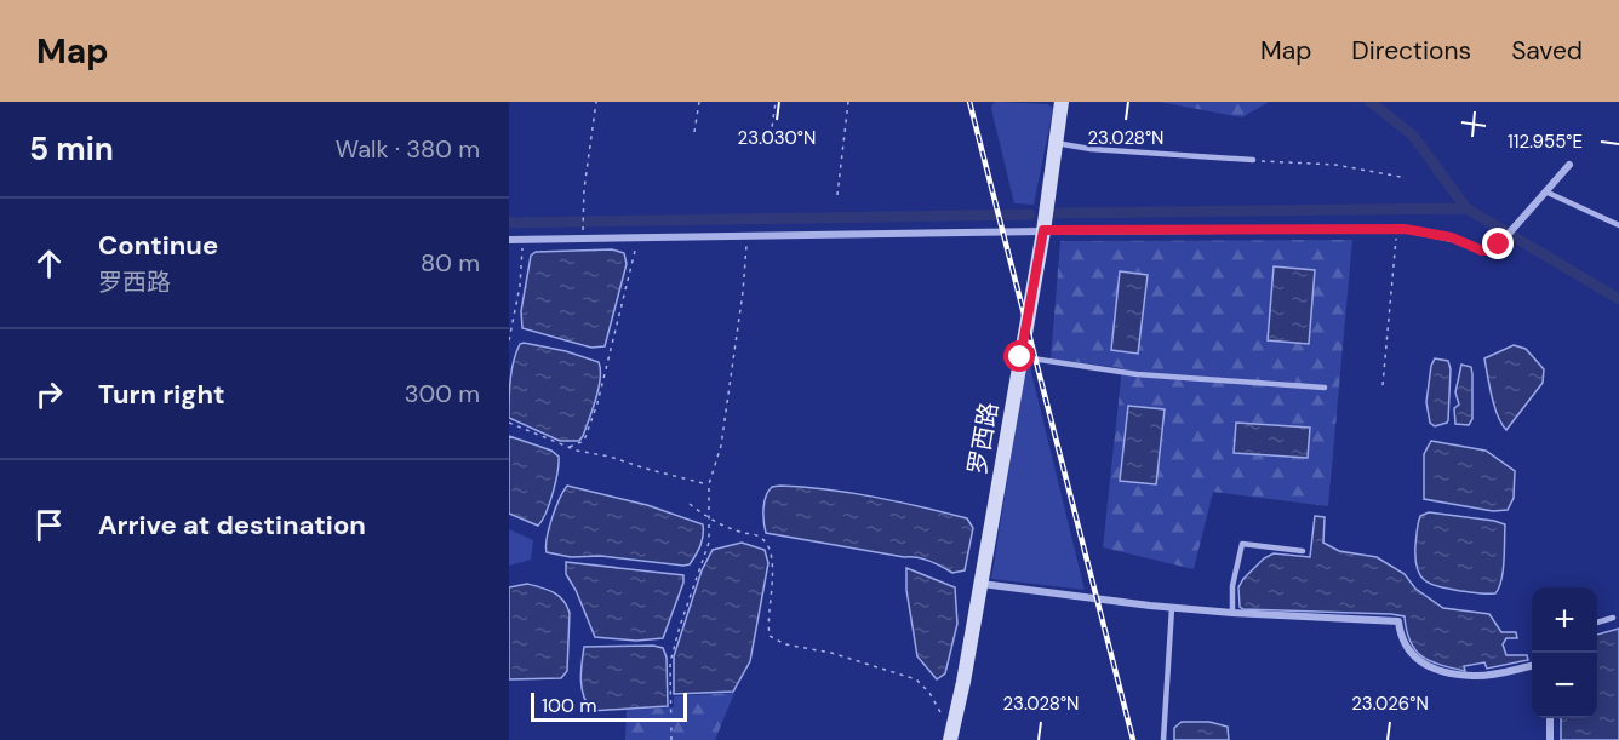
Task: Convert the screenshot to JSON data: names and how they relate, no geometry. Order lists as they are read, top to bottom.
{
  "streets": {
    "street": ["罗西路"]
  },
  "scale_bar": "100 m",
  "page": {
    "header": "Map",
    "nav": ["Map", "Directions", "Saved"],
    "heading": ["5 min", "Walk · 380 m"],
    "list": [
      ["Continue", "罗西路", "80 m"],
      ["Turn right", "300 m"],
      "Arrive at destination"
    ],
    "map_buttons": ["+", "−"],
    "scale": "100 m"
  },
  "coordinates": [
    "23.030°N",
    "23.028°N",
    "112.955°E",
    "23.026°N"
  ]
}
